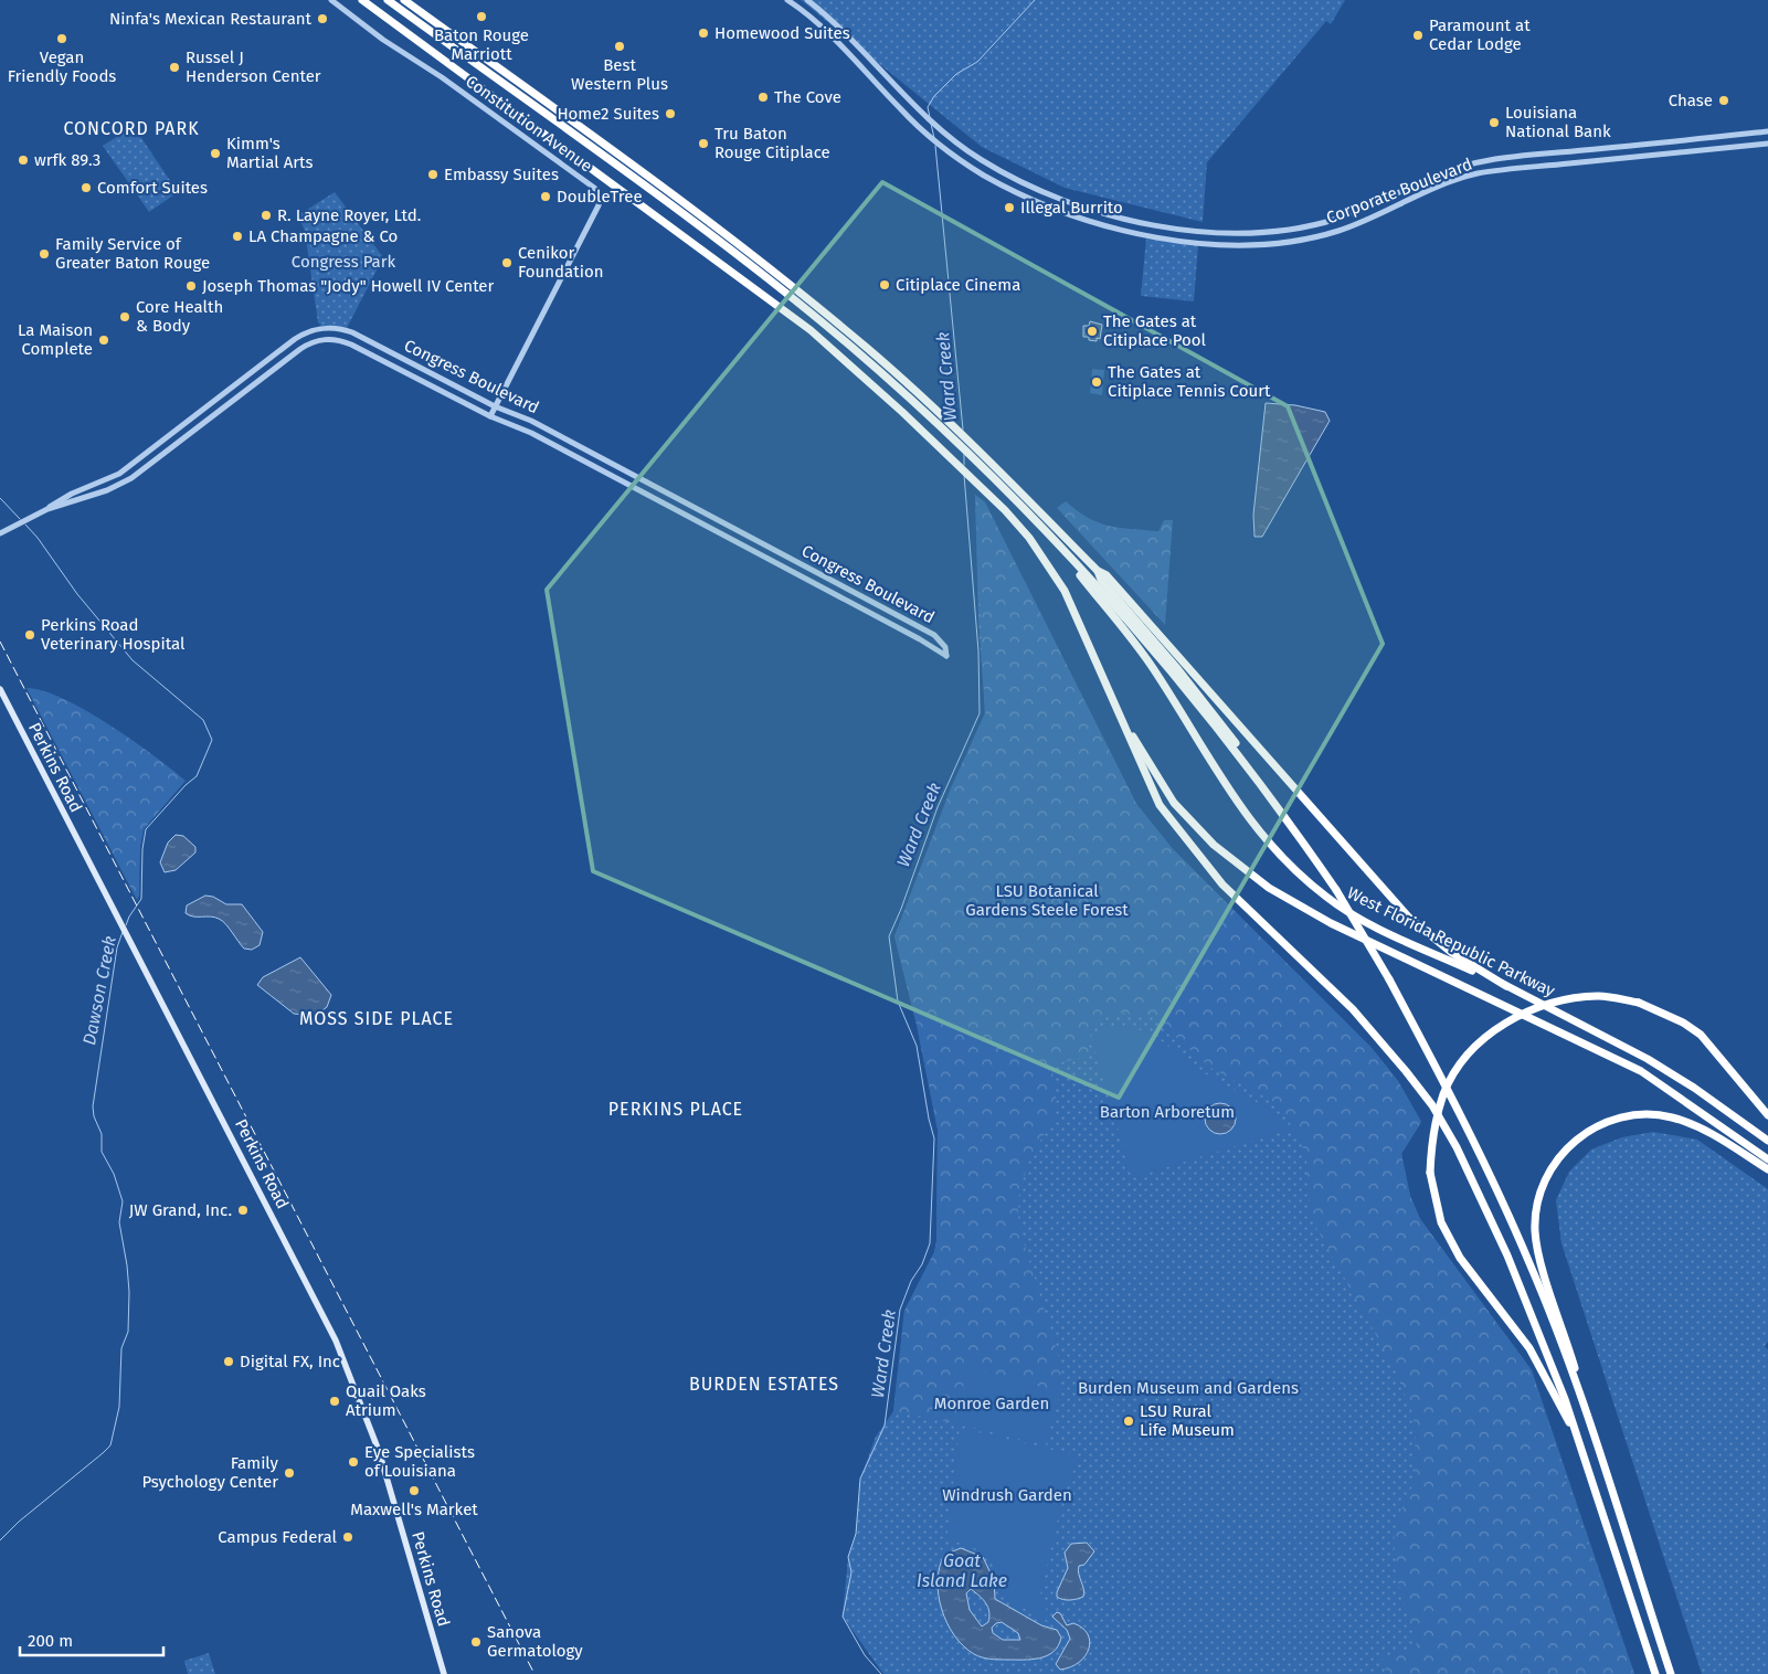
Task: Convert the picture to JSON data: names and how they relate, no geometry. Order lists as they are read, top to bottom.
{
  "streets": {
    "highway": ["West Florida Republic Parkway"],
    "main road": ["Perkins Road"],
    "street": ["Constitution Avenue", "Corporate Boulevard", "Congress Boulevard"]
  },
  "crossings": [
    ["Constitution Avenue", "Congress Boulevard"]
  ],
  "districts": [
    "CONCORD PARK",
    "MOSS SIDE PLACE",
    "PERKINS PLACE",
    "BURDEN ESTATES"
  ],
  "water": ["Ward Creek", "Dawson Creek", "Goat Island Lake"],
  "parks": [
    "Congress Park",
    "LSU Botanical Gardens Steele Forest",
    "Barton Arboretum",
    "Burden Museum and Gardens",
    "Monroe Garden",
    "Windrush Garden"
  ],
  "places": [
    "Baton Rouge Marriott",
    "Ninfa's Mexican Restaurant",
    "Homewood Suites",
    "Paramount at Cedar Lodge",
    "Vegan Friendly Foods",
    "Best Western Plus",
    "Russel J Henderson Center",
    "The Cove",
    "Chase",
    "Home2 Suites",
    "Louisiana National Bank",
    "Tru Baton Rouge Citiplace",
    "Kimm's Martial Arts",
    "wrfk 89.3",
    "Embassy Suites",
    "Comfort Suites",
    "DoubleTree",
    "Illegal Burrito",
    "R. Layne Royer, Ltd.",
    "LA Champagne & Co",
    "Family Service of Greater Baton Rouge",
    "Cenikor Foundation",
    "Citiplace Cinema",
    "Joseph Thomas \"Jody\" Howell IV Center",
    "Core Health & Body",
    "The Gates at Citiplace Pool",
    "La Maison Complete",
    "The Gates at Citiplace Tennis Court",
    "Perkins Road Veterinary Hospital",
    "JW Grand, Inc.",
    "Digital FX, Inc",
    "Quail Oaks Atrium",
    "LSU Rural Life Museum",
    "Eye Specialists of Louisiana",
    "Family Psychology Center",
    "Maxwell's Market",
    "Campus Federal",
    "Sanova Germatology"
  ],
  "scale_bar": "200 m"
}
